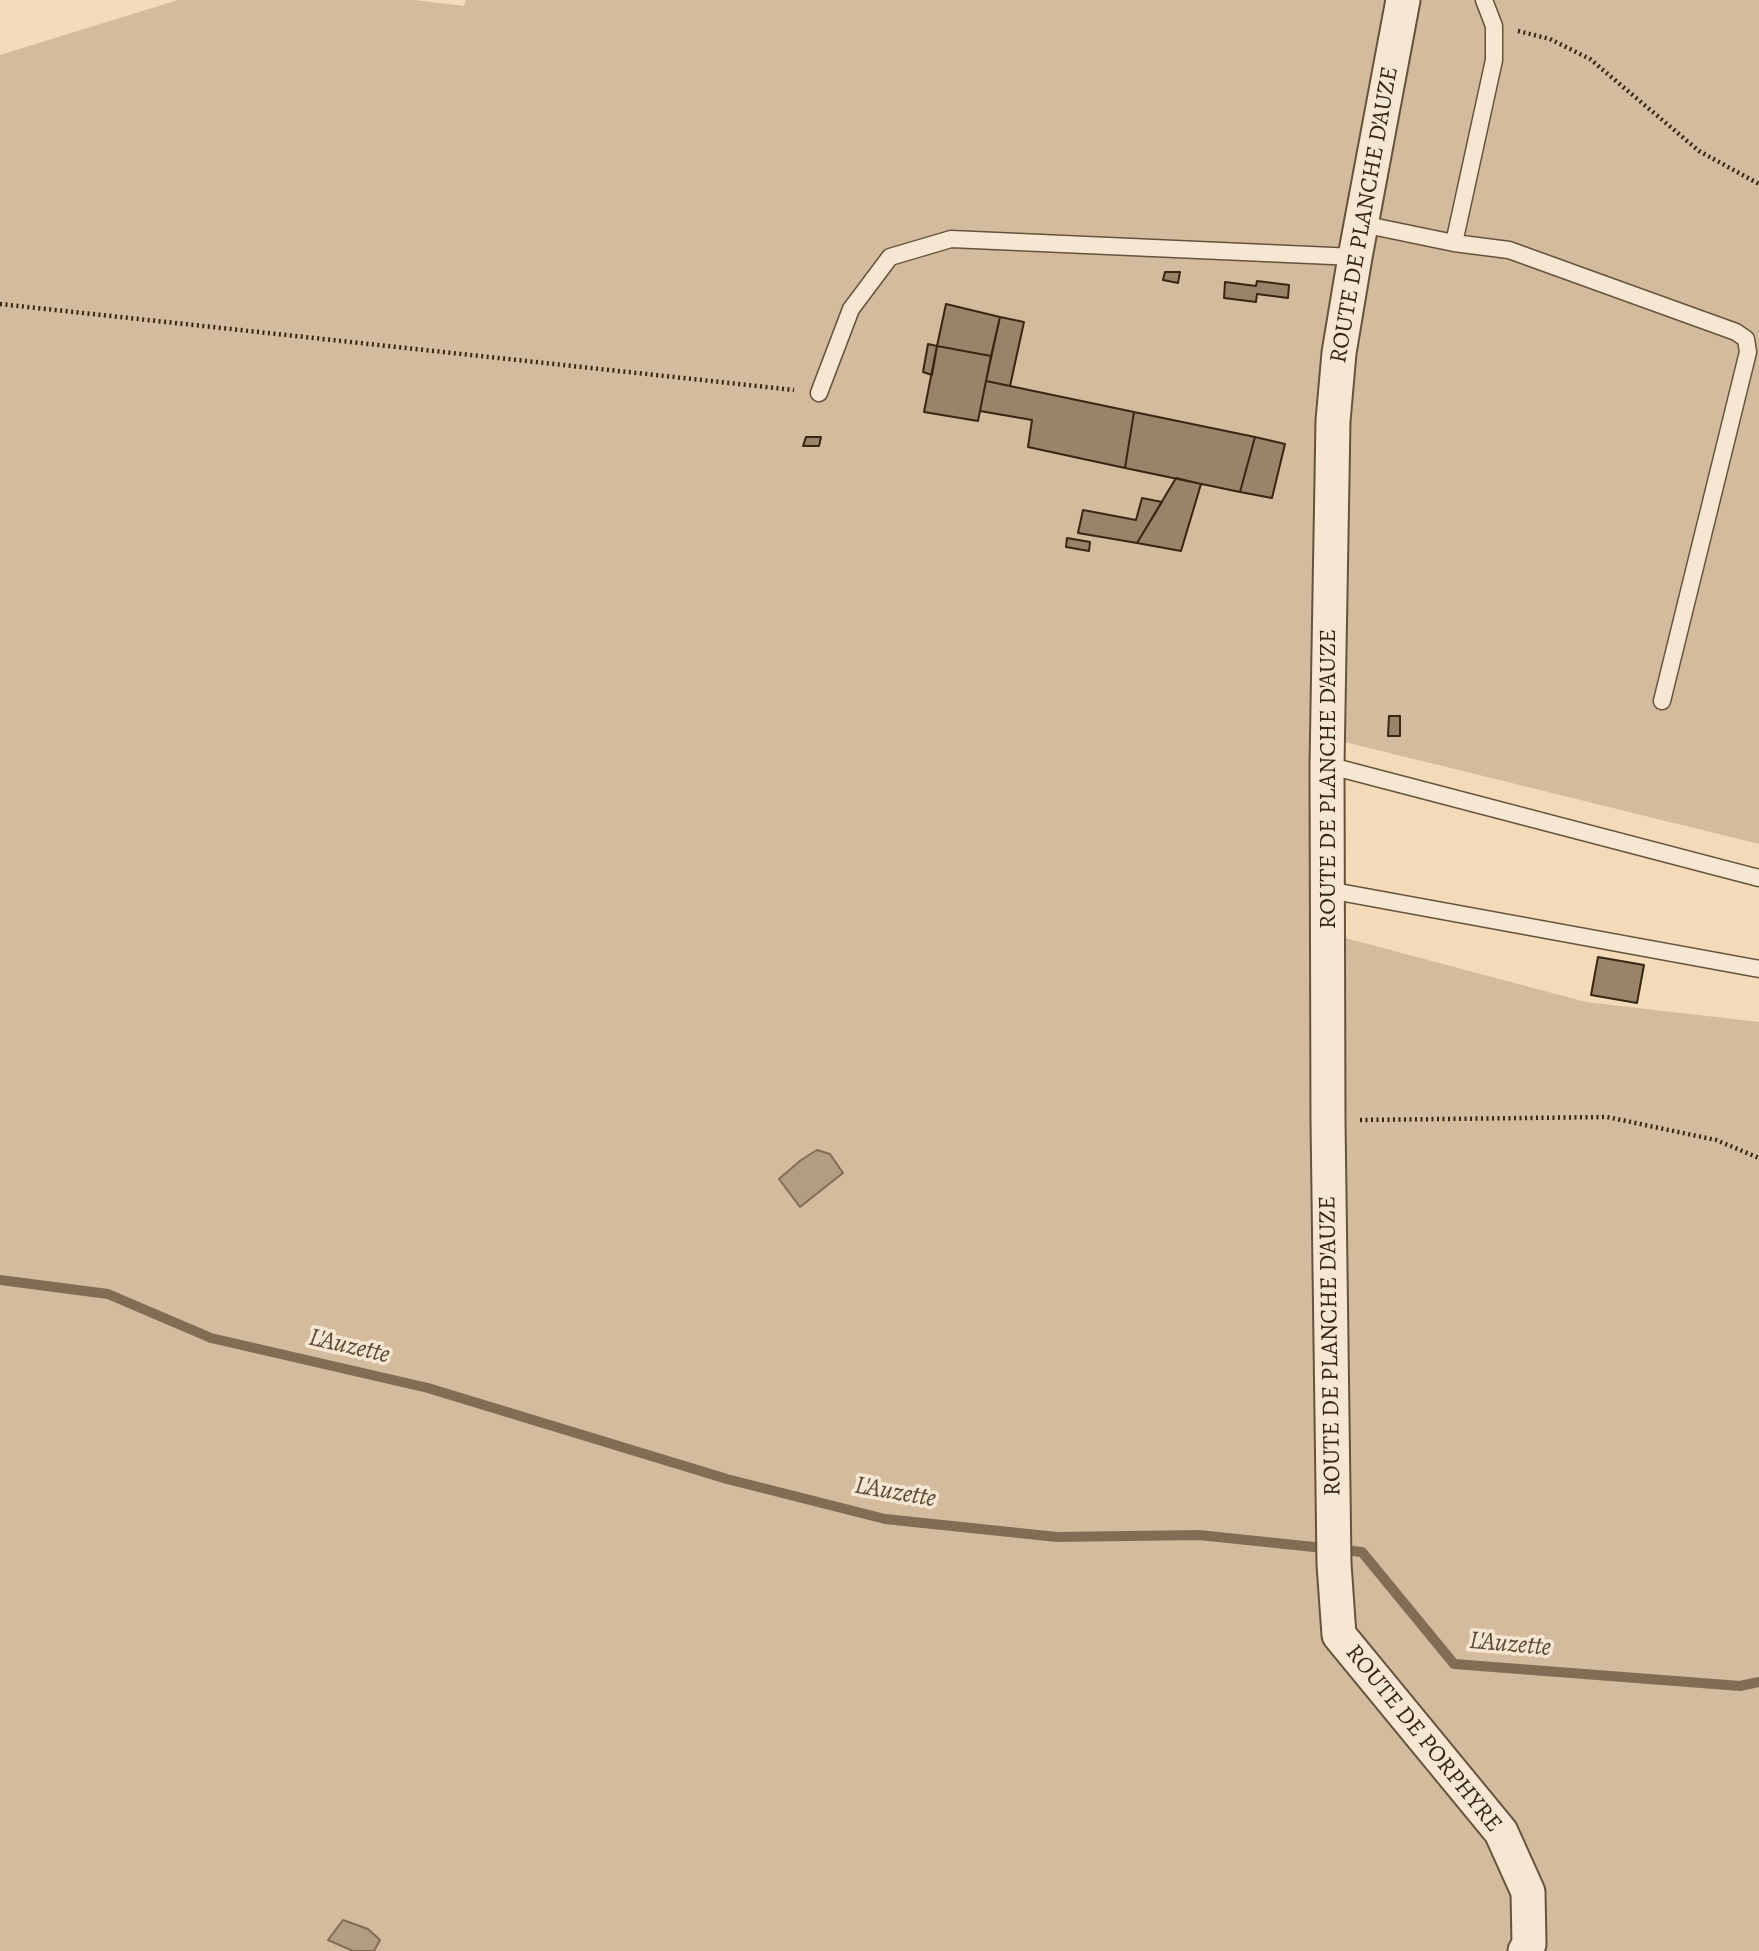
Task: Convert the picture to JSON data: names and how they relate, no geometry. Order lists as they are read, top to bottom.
{
  "streets": {
    "street": ["ROUTE DE PLANCHE D'AUZE", "ROUTE DE PORPHYRE"]
  },
  "crossings": [
    ["ROUTE DE PLANCHE D'AUZE", "ROUTE DE PORPHYRE"]
  ],
  "water": ["L'Auzette"]
}
